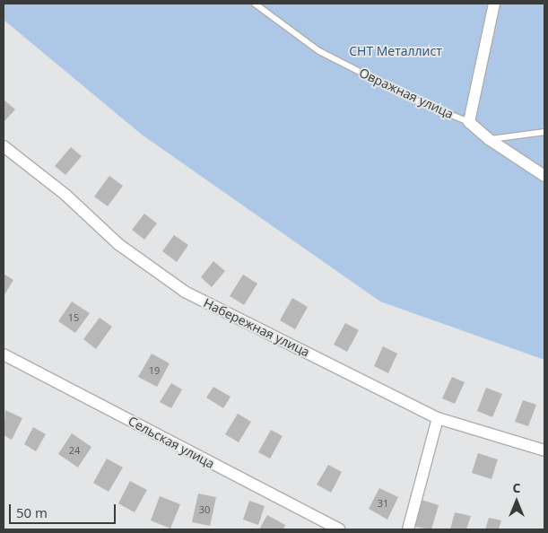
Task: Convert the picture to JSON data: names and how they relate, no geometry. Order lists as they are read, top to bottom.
{
  "streets": {
    "street": ["Набережная улица", "Сельская улица"],
    "lane": ["Овражная улица"]
  },
  "parks": ["СНТ Металлист"],
  "house_numbers": [
    "15",
    "19",
    "24",
    "31",
    "30"
  ],
  "scale_bar": "50 m",
  "north": "top"
}
